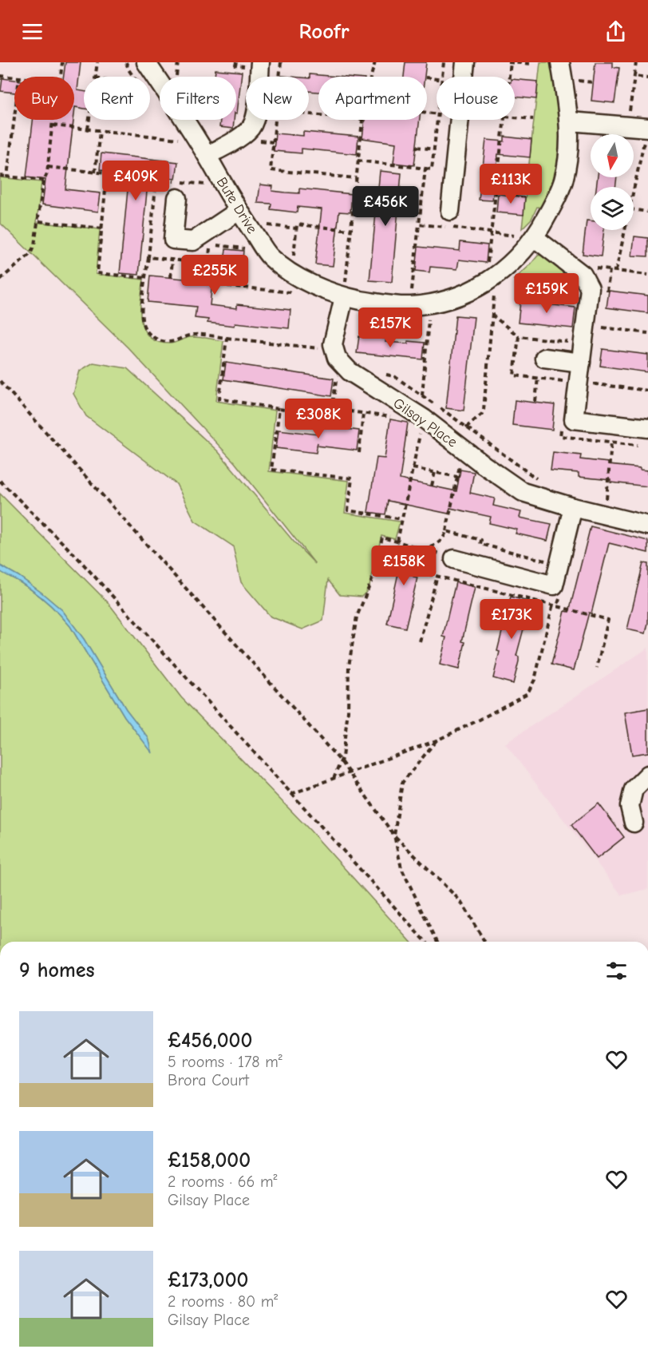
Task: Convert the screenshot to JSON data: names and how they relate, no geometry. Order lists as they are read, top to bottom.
{
  "streets": {
    "street": ["Bute Drive", "Gilsay Place"]
  },
  "crossings": [
    ["Bute Drive", "Gilsay Place"]
  ],
  "north": "bottom",
  "page": {
    "header": "Roofr",
    "chip": [
      "Buy",
      "Rent",
      "Filters",
      "New",
      "Apartment",
      "House"
    ],
    "price": [
      "£409K",
      "£113K",
      "£456K",
      "£255K",
      "£159K",
      "£157K",
      "£308K",
      "£158K",
      "£173K"
    ],
    "heading": "9 homes",
    "list": [
      {
        "name": "£456,000",
        "note": "5 rooms · 178 m² · Brora Court"
      },
      {
        "name": "£158,000",
        "note": "2 rooms · 66 m² · Gilsay Place"
      },
      {
        "name": "£173,000",
        "note": "2 rooms · 80 m² · Gilsay Place"
      }
    ]
  }
}
